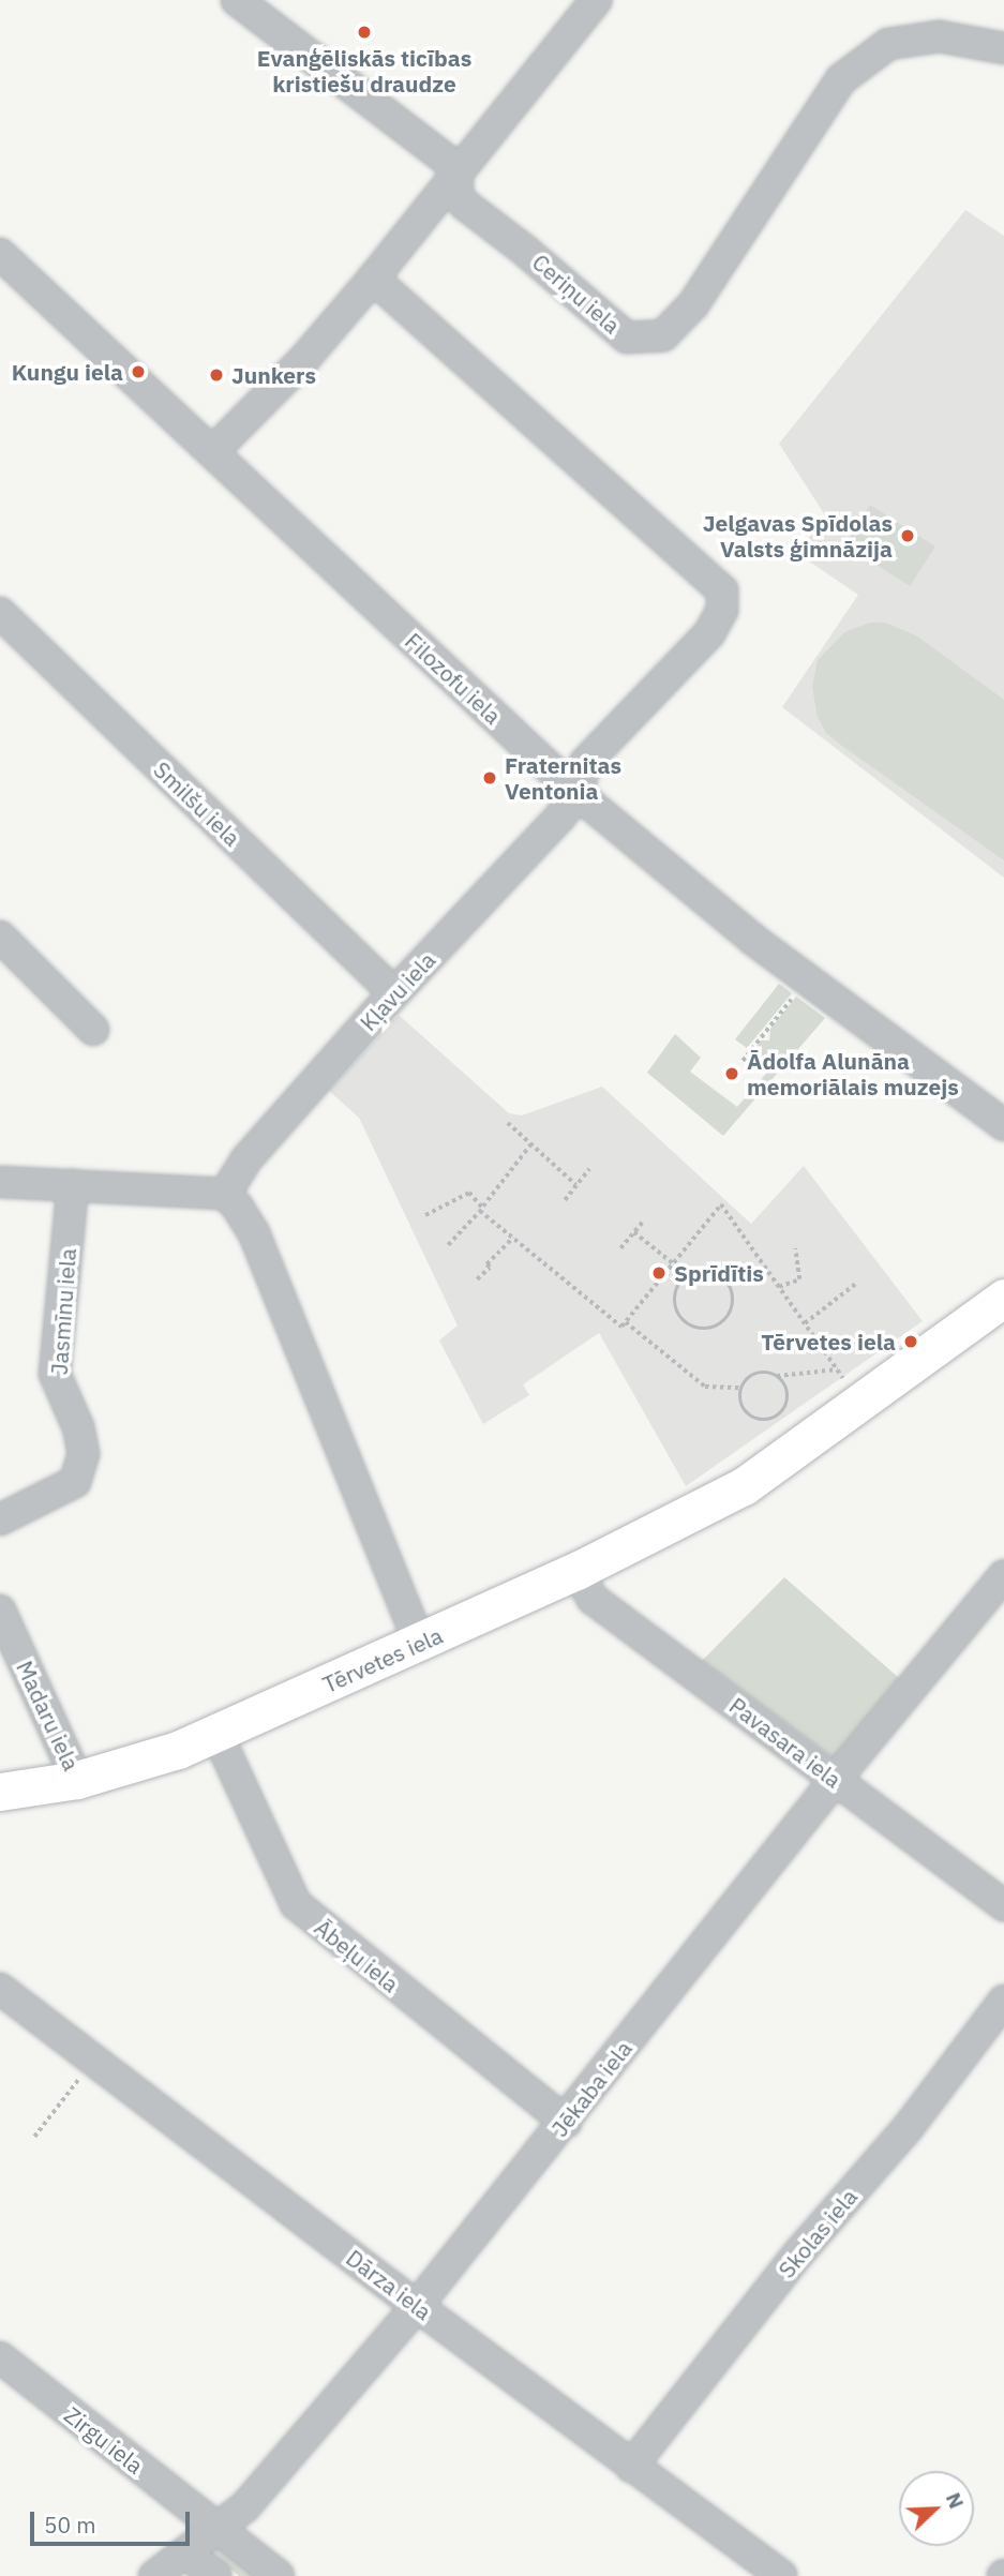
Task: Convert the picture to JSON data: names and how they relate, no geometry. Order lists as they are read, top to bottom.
{
  "streets": {
    "main road": ["Tērvetes iela"],
    "street": [
      "Ceriņu iela",
      "Filozofu iela",
      "Smilšu iela",
      "Kļavu iela",
      "Jasmīnu iela",
      "Madaru iela",
      "Pavasara iela",
      "Ābeļu iela",
      "Jēkaba iela",
      "Skolas iela",
      "Dārza iela",
      "Zirgu iela"
    ]
  },
  "crossings": [
    ["Filozofu iela", "Kļavu iela"],
    ["Smilšu iela", "Kļavu iela"],
    ["Tērvetes iela", "Madaru iela"],
    ["Tērvetes iela", "Pavasara iela"],
    ["Tērvetes iela", "Ābeļu iela"],
    ["Pavasara iela", "Jēkaba iela"],
    ["Ābeļu iela", "Jēkaba iela"],
    ["Jēkaba iela", "Dārza iela"],
    ["Jēkaba iela", "Zirgu iela"],
    ["Skolas iela", "Dārza iela"]
  ],
  "places": [
    "Evanģēliskās ticības kristiešu draudze",
    "Kungu iela",
    "Junkers",
    "Jelgavas Spīdolas Valsts ģimnāzija",
    "Fraternitas Ventonia",
    "Ādolfa Alunāna memoriālais muzejs",
    "Sprīdītis",
    "Tērvetes iela"
  ],
  "scale_bar": "50 m",
  "north": "top right"
}
